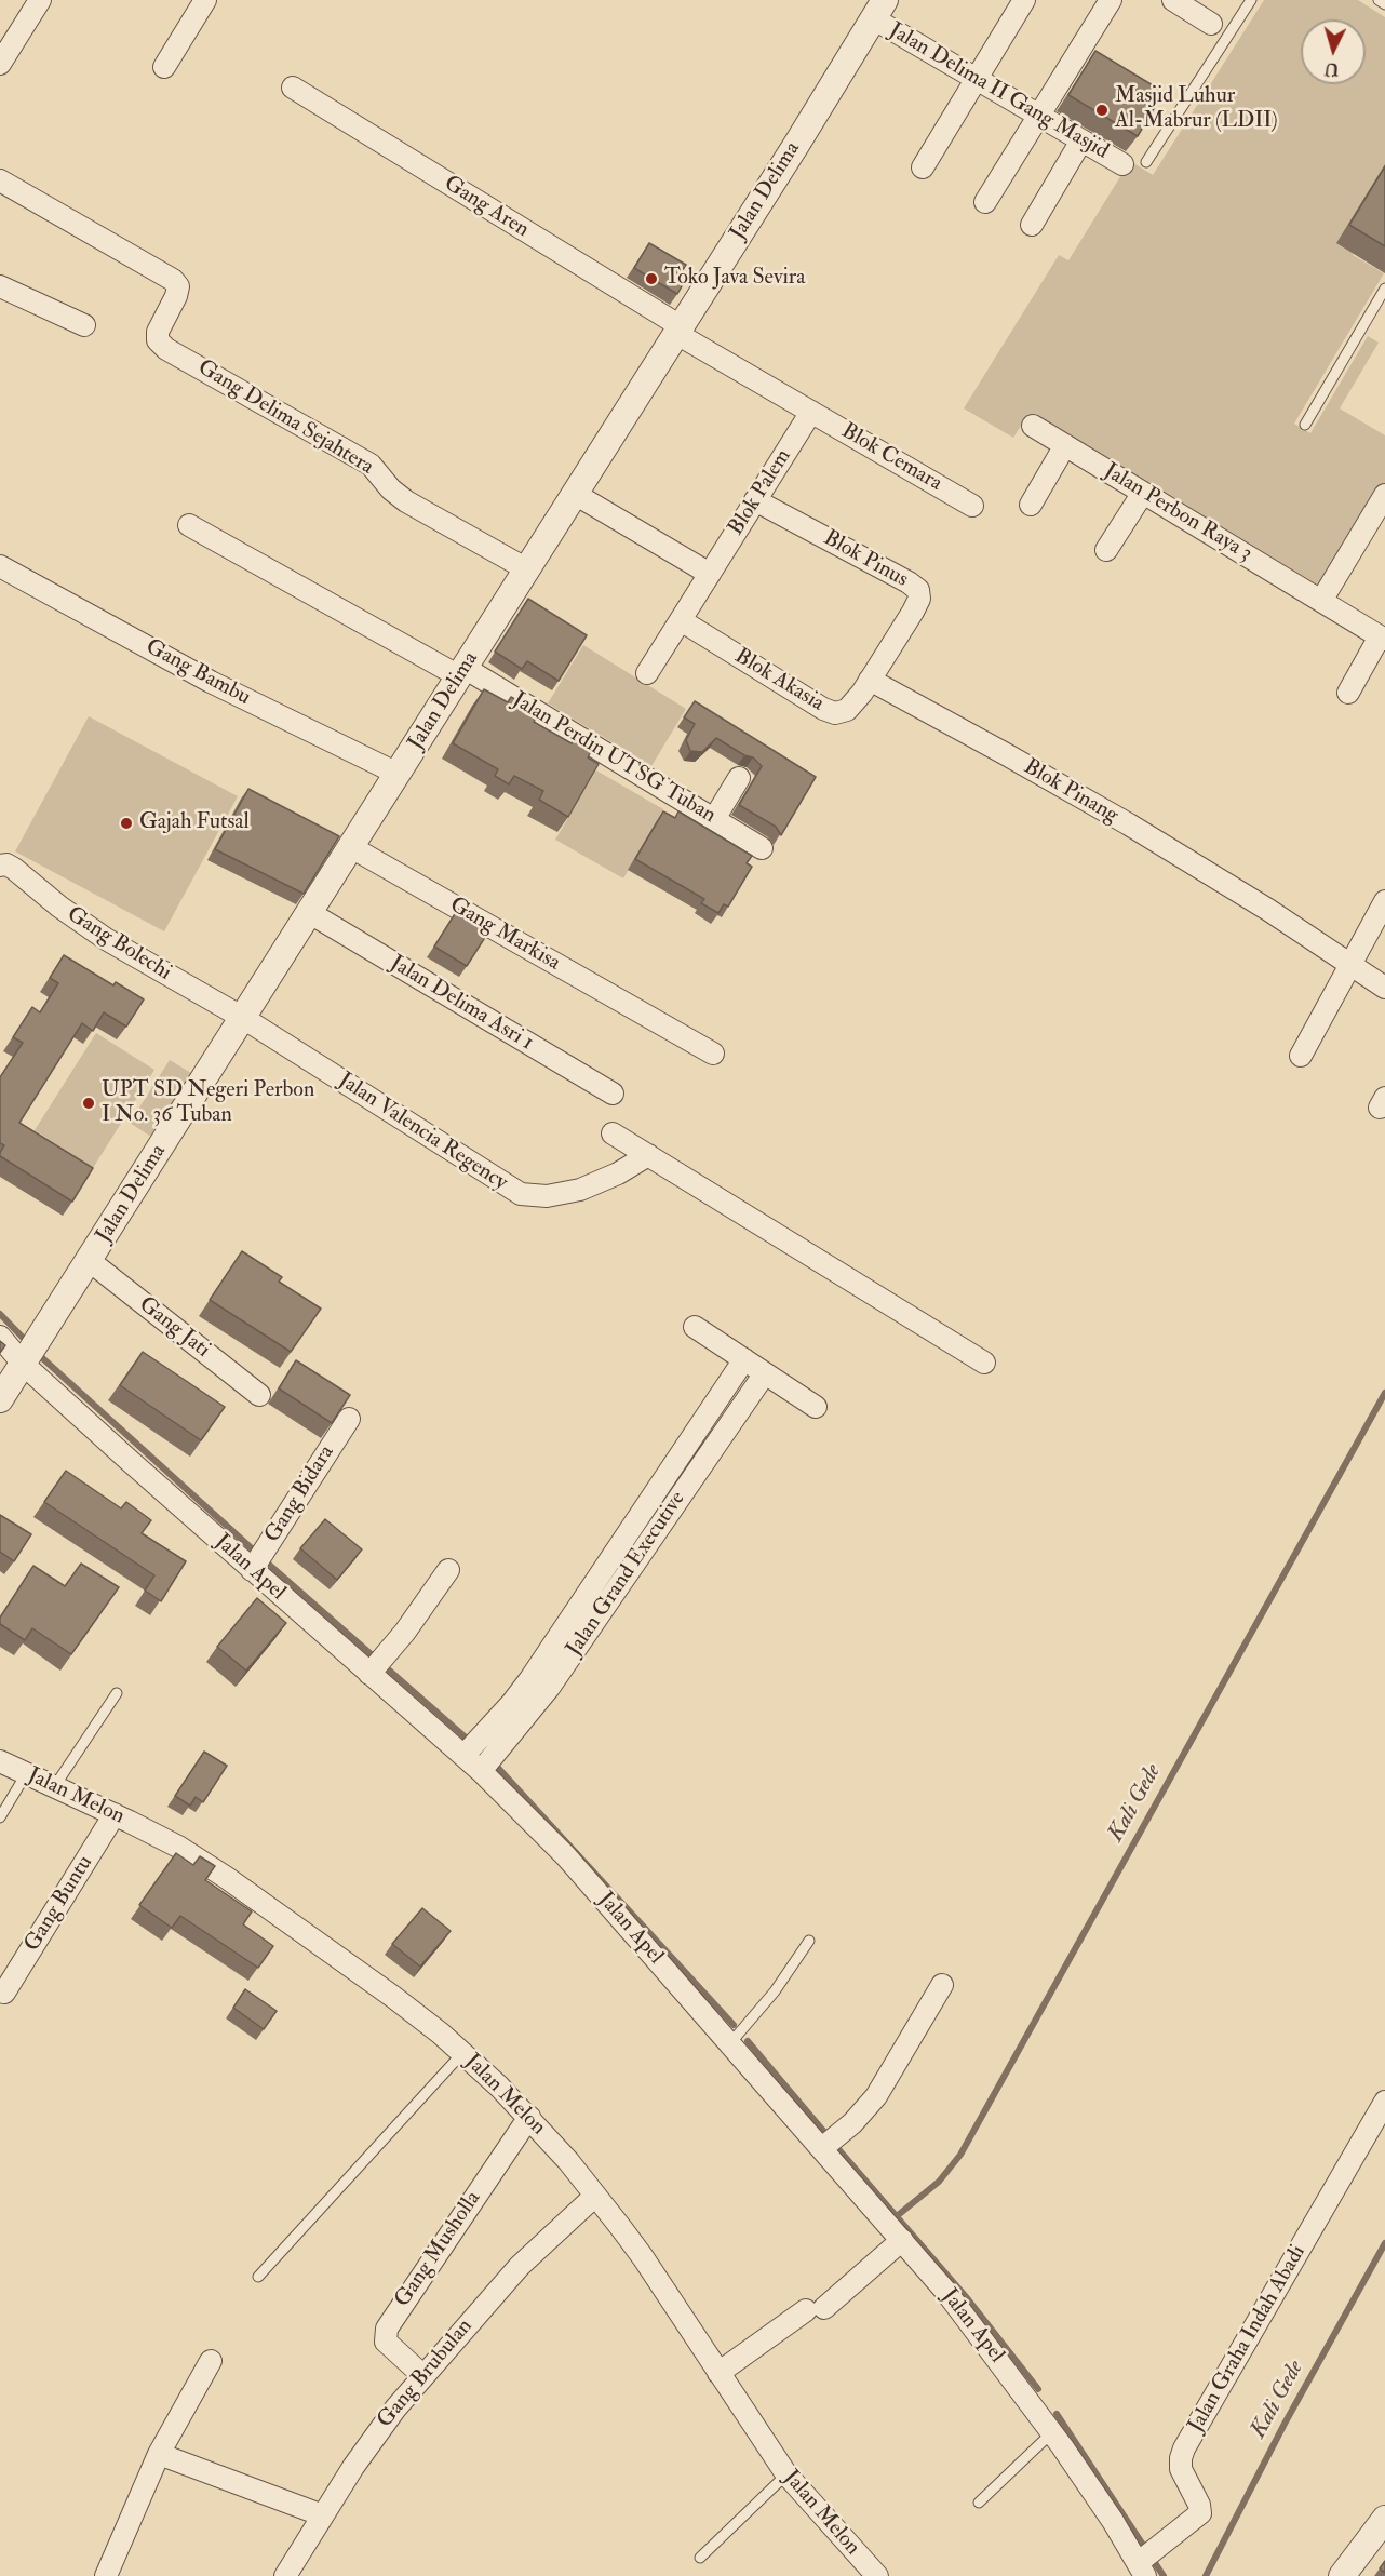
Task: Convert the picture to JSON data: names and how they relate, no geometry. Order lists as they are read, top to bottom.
{
  "streets": {
    "street": [
      "Jalan Delima II Gang Masjid",
      "Jalan Delima",
      "Gang Aren",
      "Gang Delima Sejahtera",
      "Blok Cemara",
      "Blok Palem",
      "Jalan Perbon Raya 3",
      "Blok Pinus",
      "Gang Bambu",
      "Blok Akasia",
      "Jalan Perdin UTSG Tuban",
      "Blok Pinang",
      "Gang Markisa",
      "Gang Bolechi",
      "Jalan Delima Asri 1",
      "Jalan Valencia Regency",
      "Gang Jati",
      "Gang Bidara",
      "Jalan Apel",
      "Jalan Grand Executive",
      "Jalan Melon",
      "Gang Buntu",
      "Gang Musholla",
      "Jalan Graha Indah Abadi",
      "Gang Brubulan"
    ]
  },
  "crossings": [
    ["Jalan Delima II Gang Masjid", "Jalan Delima"],
    ["Jalan Delima", "Gang Aren"],
    ["Jalan Delima", "Gang Delima Sejahtera"],
    ["Jalan Delima", "Gang Bambu"],
    ["Jalan Delima", "Jalan Perdin UTSG Tuban"],
    ["Jalan Delima", "Gang Markisa"],
    ["Jalan Delima", "Gang Bolechi"],
    ["Jalan Delima", "Jalan Delima Asri 1"],
    ["Jalan Delima", "Jalan Valencia Regency"],
    ["Jalan Delima", "Gang Jati"],
    ["Jalan Delima", "Jalan Apel"],
    ["Gang Aren", "Blok Cemara"],
    ["Gang Aren", "Blok Palem"],
    ["Blok Cemara", "Blok Palem"],
    ["Blok Palem", "Blok Pinus"],
    ["Blok Pinus", "Blok Akasia"],
    ["Blok Pinus", "Blok Pinang"],
    ["Blok Akasia", "Blok Pinang"],
    ["Gang Bolechi", "Jalan Valencia Regency"],
    ["Gang Bidara", "Jalan Apel"],
    ["Jalan Apel", "Jalan Grand Executive"],
    ["Jalan Apel", "Jalan Graha Indah Abadi"],
    ["Jalan Melon", "Gang Buntu"],
    ["Jalan Melon", "Gang Musholla"],
    ["Jalan Melon", "Gang Brubulan"],
    ["Gang Musholla", "Gang Brubulan"]
  ],
  "water": ["Kali Gede"],
  "places": [
    "Masjid Luhur Al-Mabrur (LDII)",
    "Toko Java Sevira",
    "Gajah Futsal",
    "UPT SD Negeri Perbon I No. 36 Tuban"
  ],
  "north": "bottom"
}
